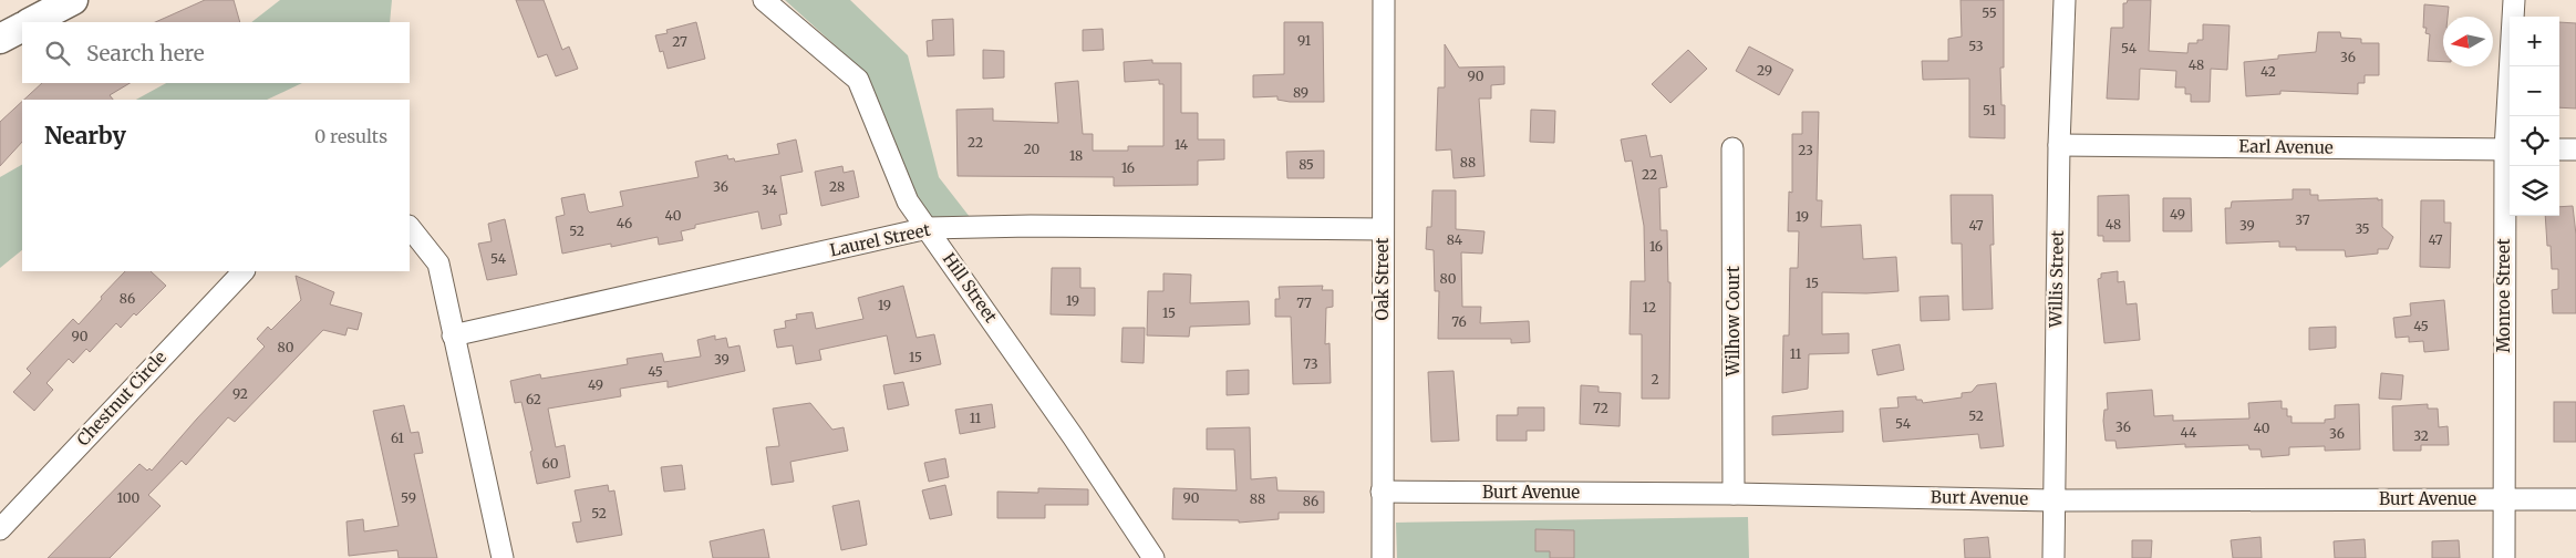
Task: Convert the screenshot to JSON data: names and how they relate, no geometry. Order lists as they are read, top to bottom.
{
  "streets": {
    "street": [
      "Earl Avenue",
      "Laurel Street",
      "Oak Street",
      "Willis Street",
      "Hill Street",
      "Monroe Street",
      "Wilhow Court",
      "Chestnut Circle",
      "Burt Avenue"
    ]
  },
  "crossings": [
    ["Earl Avenue", "Willis Street"],
    ["Earl Avenue", "Monroe Street"],
    ["Laurel Street", "Oak Street"],
    ["Laurel Street", "Hill Street"],
    ["Oak Street", "Burt Avenue"],
    ["Willis Street", "Burt Avenue"],
    ["Monroe Street", "Burt Avenue"],
    ["Wilhow Court", "Burt Avenue"]
  ],
  "house_numbers": [
    "55",
    "91",
    "27",
    "53",
    "54",
    "36",
    "48",
    "29",
    "42",
    "90",
    "89",
    "51",
    "22",
    "14",
    "20",
    "23",
    "18",
    "88",
    "85",
    "16",
    "22",
    "36",
    "28",
    "34",
    "49",
    "40",
    "19",
    "37",
    "46",
    "48",
    "47",
    "39",
    "35",
    "52",
    "84",
    "47",
    "16",
    "54",
    "80",
    "15",
    "86",
    "19",
    "77",
    "19",
    "12",
    "15",
    "76",
    "45",
    "90",
    "80",
    "11",
    "15",
    "39",
    "73",
    "45",
    "2",
    "49",
    "92",
    "62",
    "72",
    "52",
    "11",
    "54",
    "36",
    "40",
    "44",
    "36",
    "32",
    "61",
    "60",
    "100",
    "59",
    "90",
    "88",
    "86",
    "52"
  ],
  "north": "left",
  "page": {
    "map_buttons": ["+", "−"],
    "search": "Search here",
    "heading": ["Nearby", "0 results"]
  }
}
